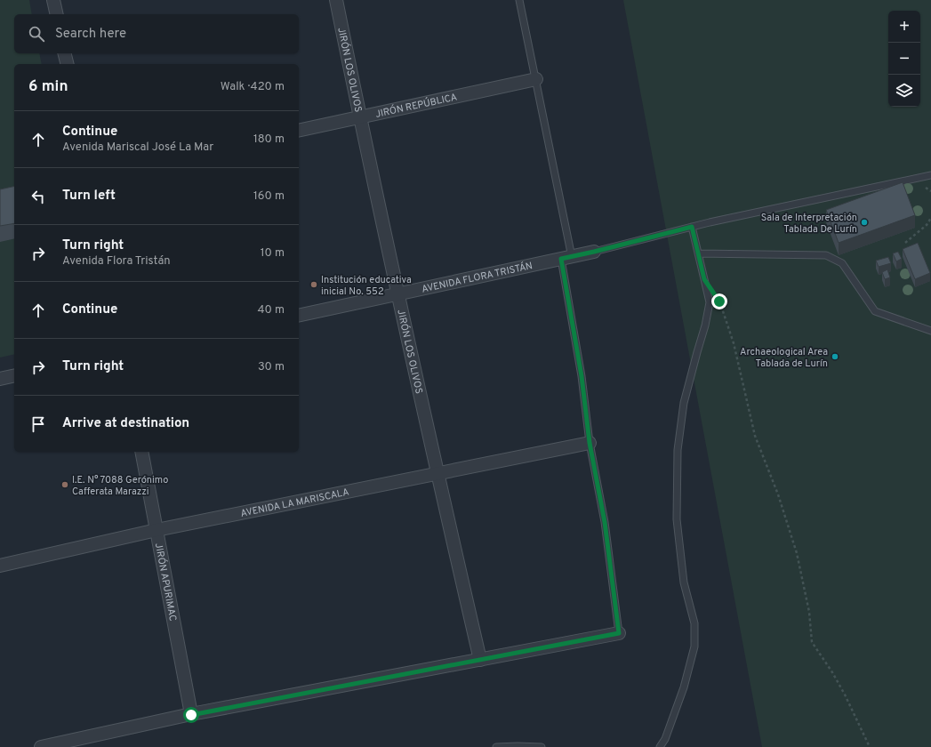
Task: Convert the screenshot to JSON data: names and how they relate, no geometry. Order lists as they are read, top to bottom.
{
  "streets": {
    "street": [
      "JIRÓN LOS OLIVOS",
      "JIRÓN REPÚBLICA",
      "AVENIDA FLORA TRISTÁN",
      "AVENIDA LA MARISCALA",
      "JIRÓN APURIMAC"
    ]
  },
  "crossings": [
    ["JIRÓN LOS OLIVOS", "JIRÓN REPÚBLICA"],
    ["JIRÓN LOS OLIVOS", "AVENIDA FLORA TRISTÁN"],
    ["JIRÓN LOS OLIVOS", "AVENIDA LA MARISCALA"],
    ["AVENIDA LA MARISCALA", "JIRÓN APURIMAC"]
  ],
  "places": [
    "Sala de Interpretación Tablada De Lurín",
    "Institución educativa inicial No. 552",
    "Archaeological Area Tablada de Lurín",
    "I.E. N° 7088 Gerónimo Cafferata Marazzi"
  ],
  "page": {
    "map_buttons": ["+", "−"],
    "search": "Search here",
    "heading": ["6 min", "Walk · 420 m"],
    "list": [
      ["Continue", "Avenida Mariscal José La Mar", "180 m"],
      ["Turn left", "160 m"],
      ["Turn right", "Avenida Flora Tristán", "10 m"],
      ["Continue", "40 m"],
      ["Turn right", "30 m"],
      "Arrive at destination"
    ]
  }
}
